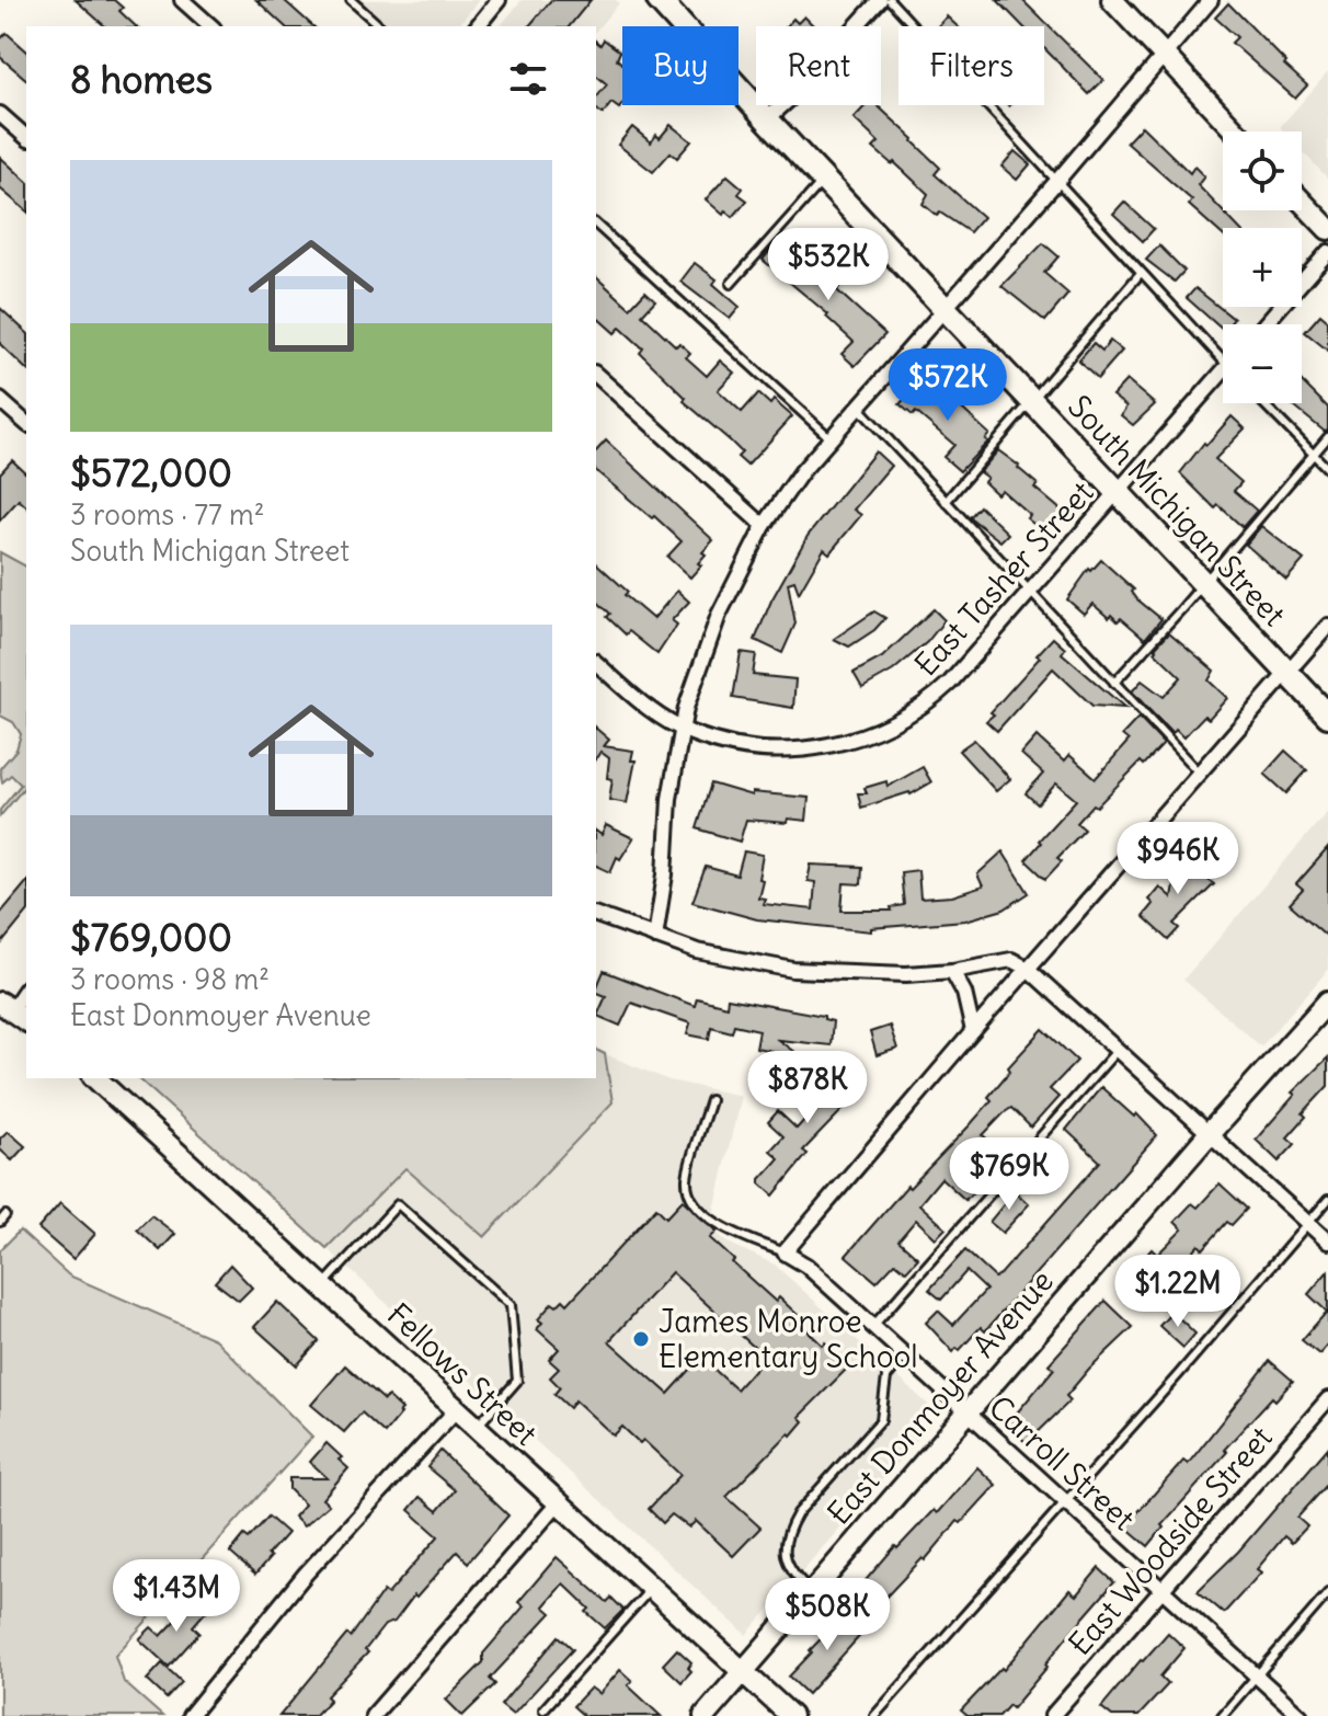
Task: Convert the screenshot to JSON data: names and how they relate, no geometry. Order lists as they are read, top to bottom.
{
  "streets": {
    "main road": ["South Michigan Street"],
    "street": [
      "East Tasher Street",
      "Fellows Street",
      "East Donmoyer Avenue",
      "Carroll Street",
      "East Woodside Street"
    ]
  },
  "crossings": [
    ["South Michigan Street", "East Tasher Street"],
    ["Fellows Street", "East Donmoyer Avenue"],
    ["East Donmoyer Avenue", "Carroll Street"],
    ["Carroll Street", "East Woodside Street"]
  ],
  "places": ["James Monroe Elementary School"],
  "page": {
    "chip": ["Buy", "Rent", "Filters"],
    "heading": "8 homes",
    "map_buttons": ["+", "−"],
    "list": [
      {
        "name": "$572,000",
        "note": "3 rooms · 77 m² · South Michigan Street"
      },
      {
        "name": "$769,000",
        "note": "3 rooms · 98 m² · East Donmoyer Avenue"
      }
    ],
    "price": [
      "$532K",
      "$572K",
      "$946K",
      "$878K",
      "$769K",
      "$1.22M",
      "$1.43M",
      "$508K"
    ]
  }
}
